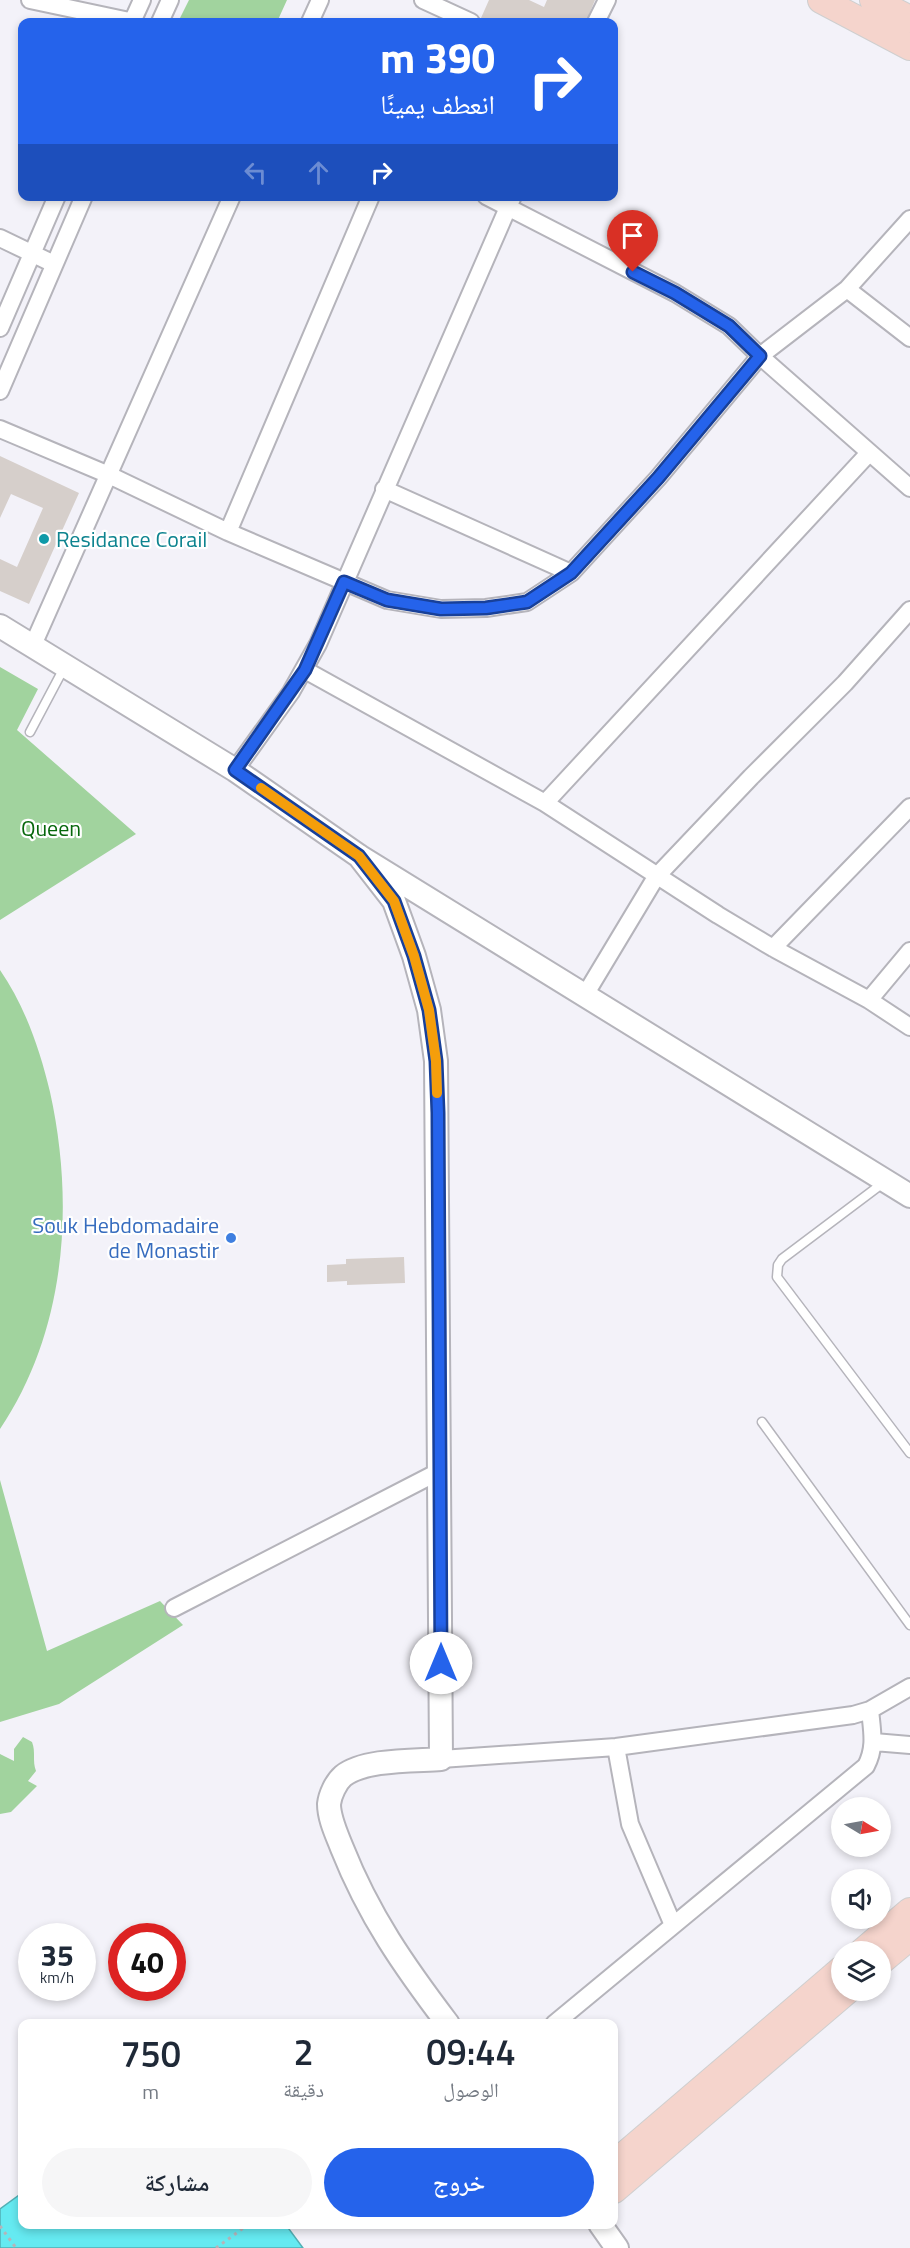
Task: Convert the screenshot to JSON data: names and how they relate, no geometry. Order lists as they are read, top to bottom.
{
  "parks": ["Queen"],
  "places": ["Residance Corail", "Souk Hebdomadaire de Monastir"],
  "north": "right",
  "page": {
    "turn": ["390 m", "انعطف يمينًا"],
    "speed": "35 km/h",
    "limit": "40",
    "eta": [
      "09:44",
      "الوصول",
      "2",
      "دقيقة",
      "750",
      "m"
    ],
    "buttons": ["خروج", "مشاركة"]
  }
}
